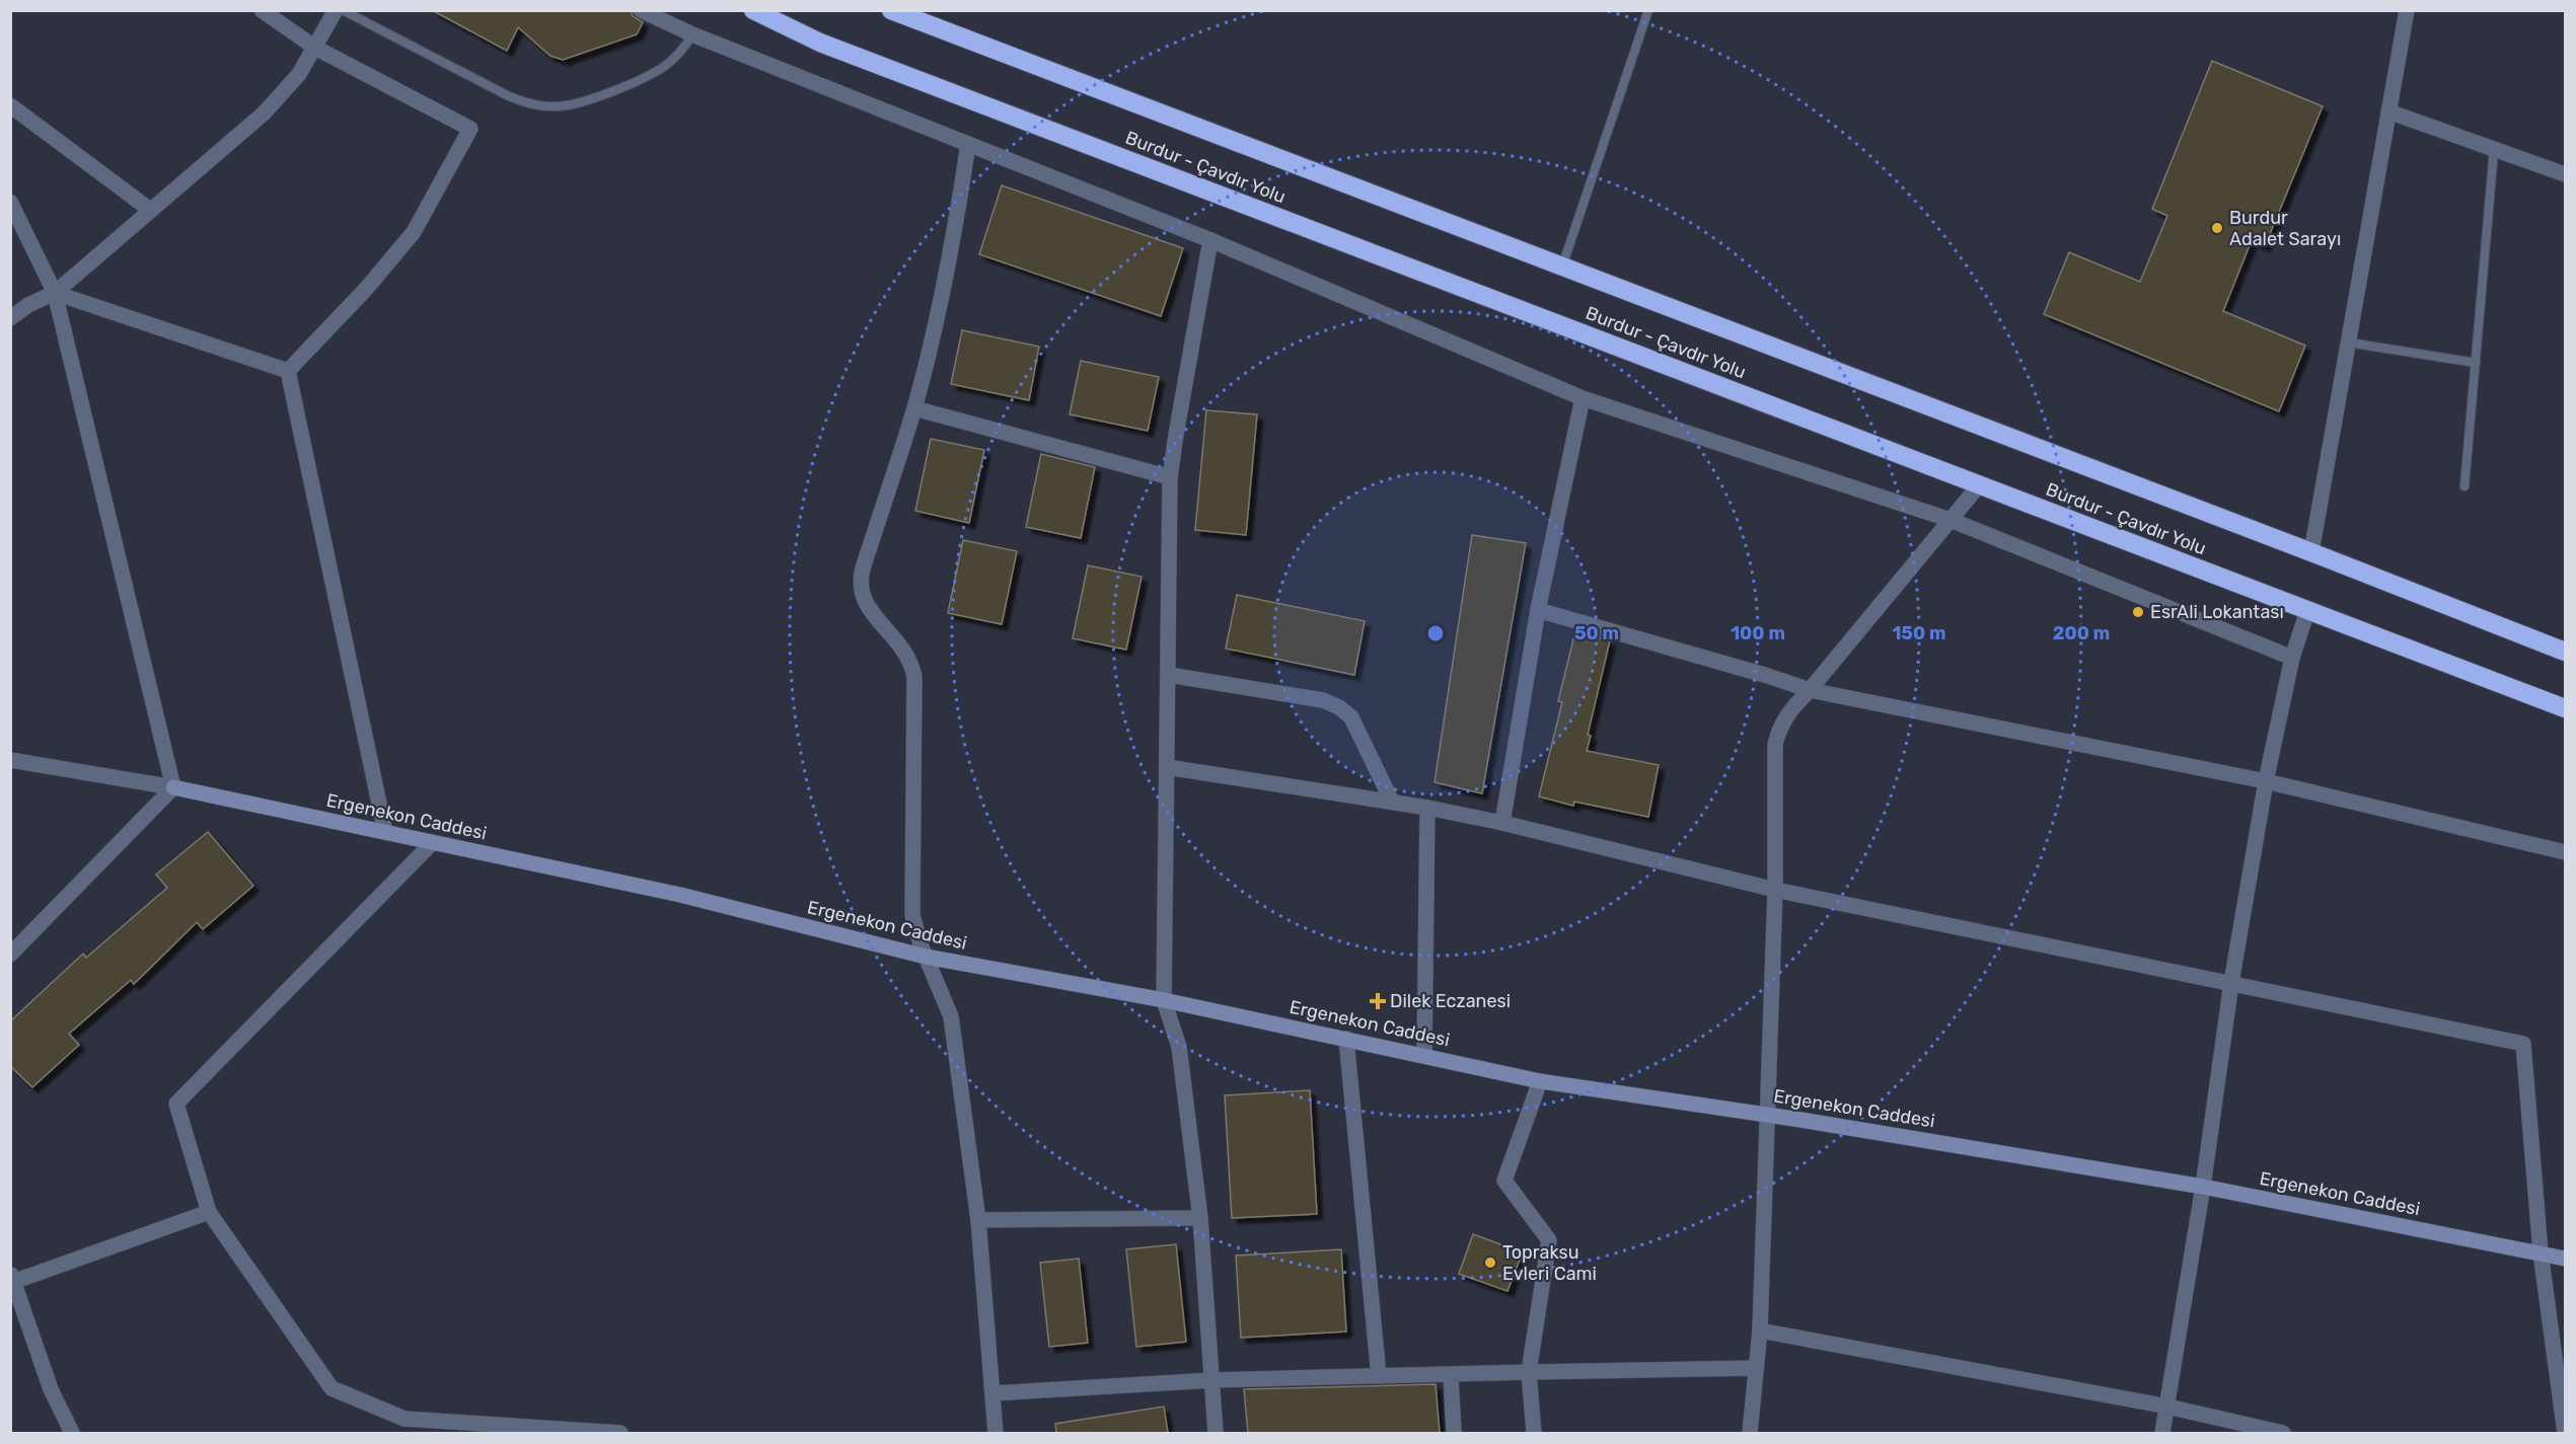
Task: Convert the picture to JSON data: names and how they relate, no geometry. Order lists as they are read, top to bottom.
{
  "streets": {
    "highway": ["Burdur - Çavdır Yolu"],
    "street": ["Ergenekon Caddesi"]
  },
  "places": {
    "other": ["Burdur Adalet Sarayı", "EsrAli Lokantası", "Topraksu Evleri Cami"],
    "health": ["Dilek Eczanesi"]
  },
  "rings": [
    "50 m",
    "100 m",
    "150 m",
    "200 m"
  ]
}
